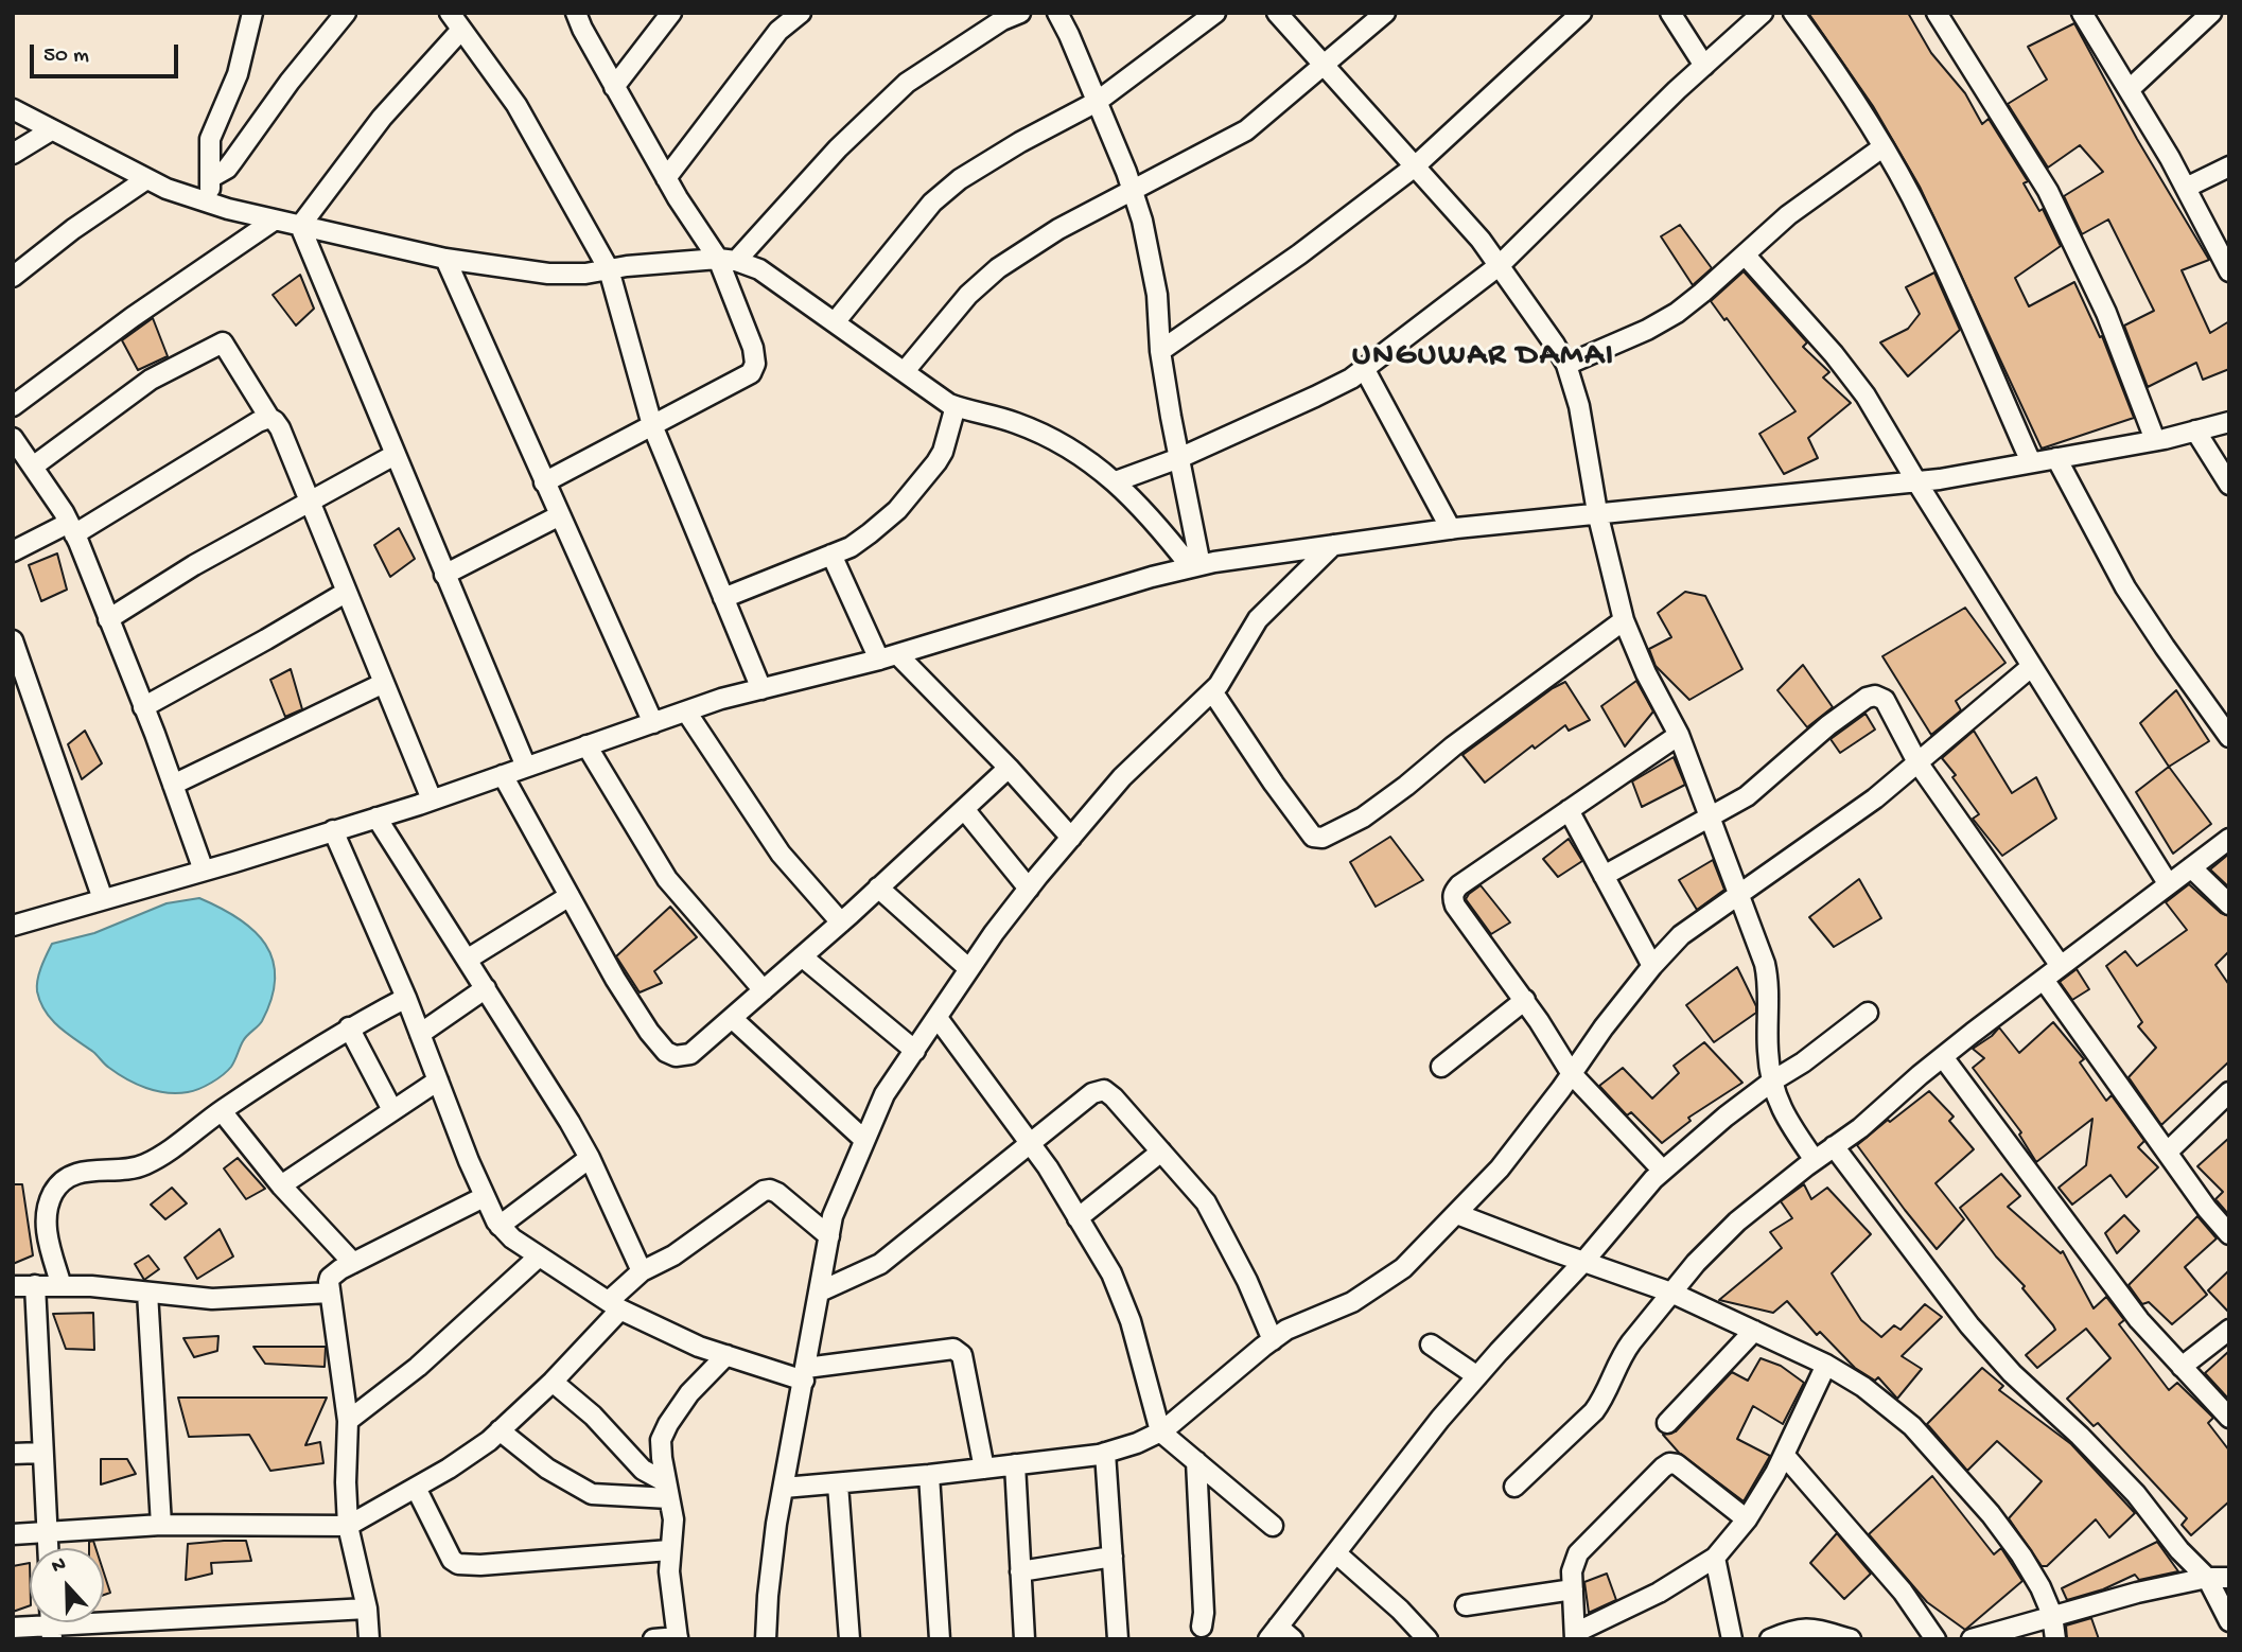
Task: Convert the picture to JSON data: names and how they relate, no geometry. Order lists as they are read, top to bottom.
{
  "districts": ["UNGUWAR DAMAI"],
  "scale_bar": "50 m",
  "north": "top"
}
